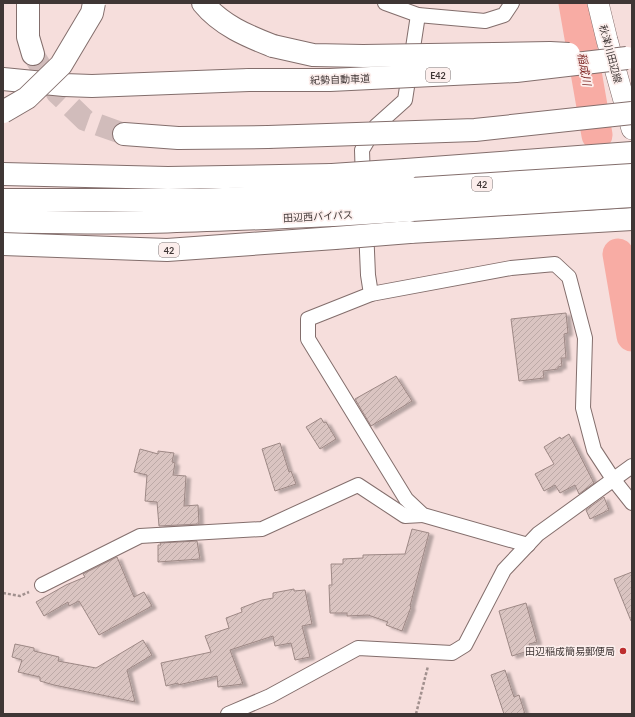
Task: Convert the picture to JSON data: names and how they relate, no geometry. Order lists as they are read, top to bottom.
{
  "streets": {
    "highway": [
      "E42",
      "紀勢自動車道",
      "42",
      "田辺西バイパス"
    ],
    "main road": ["秋津川田辺線"]
  },
  "water": ["稲成川"],
  "places": ["田辺稲成簡易郵便局"]
}
